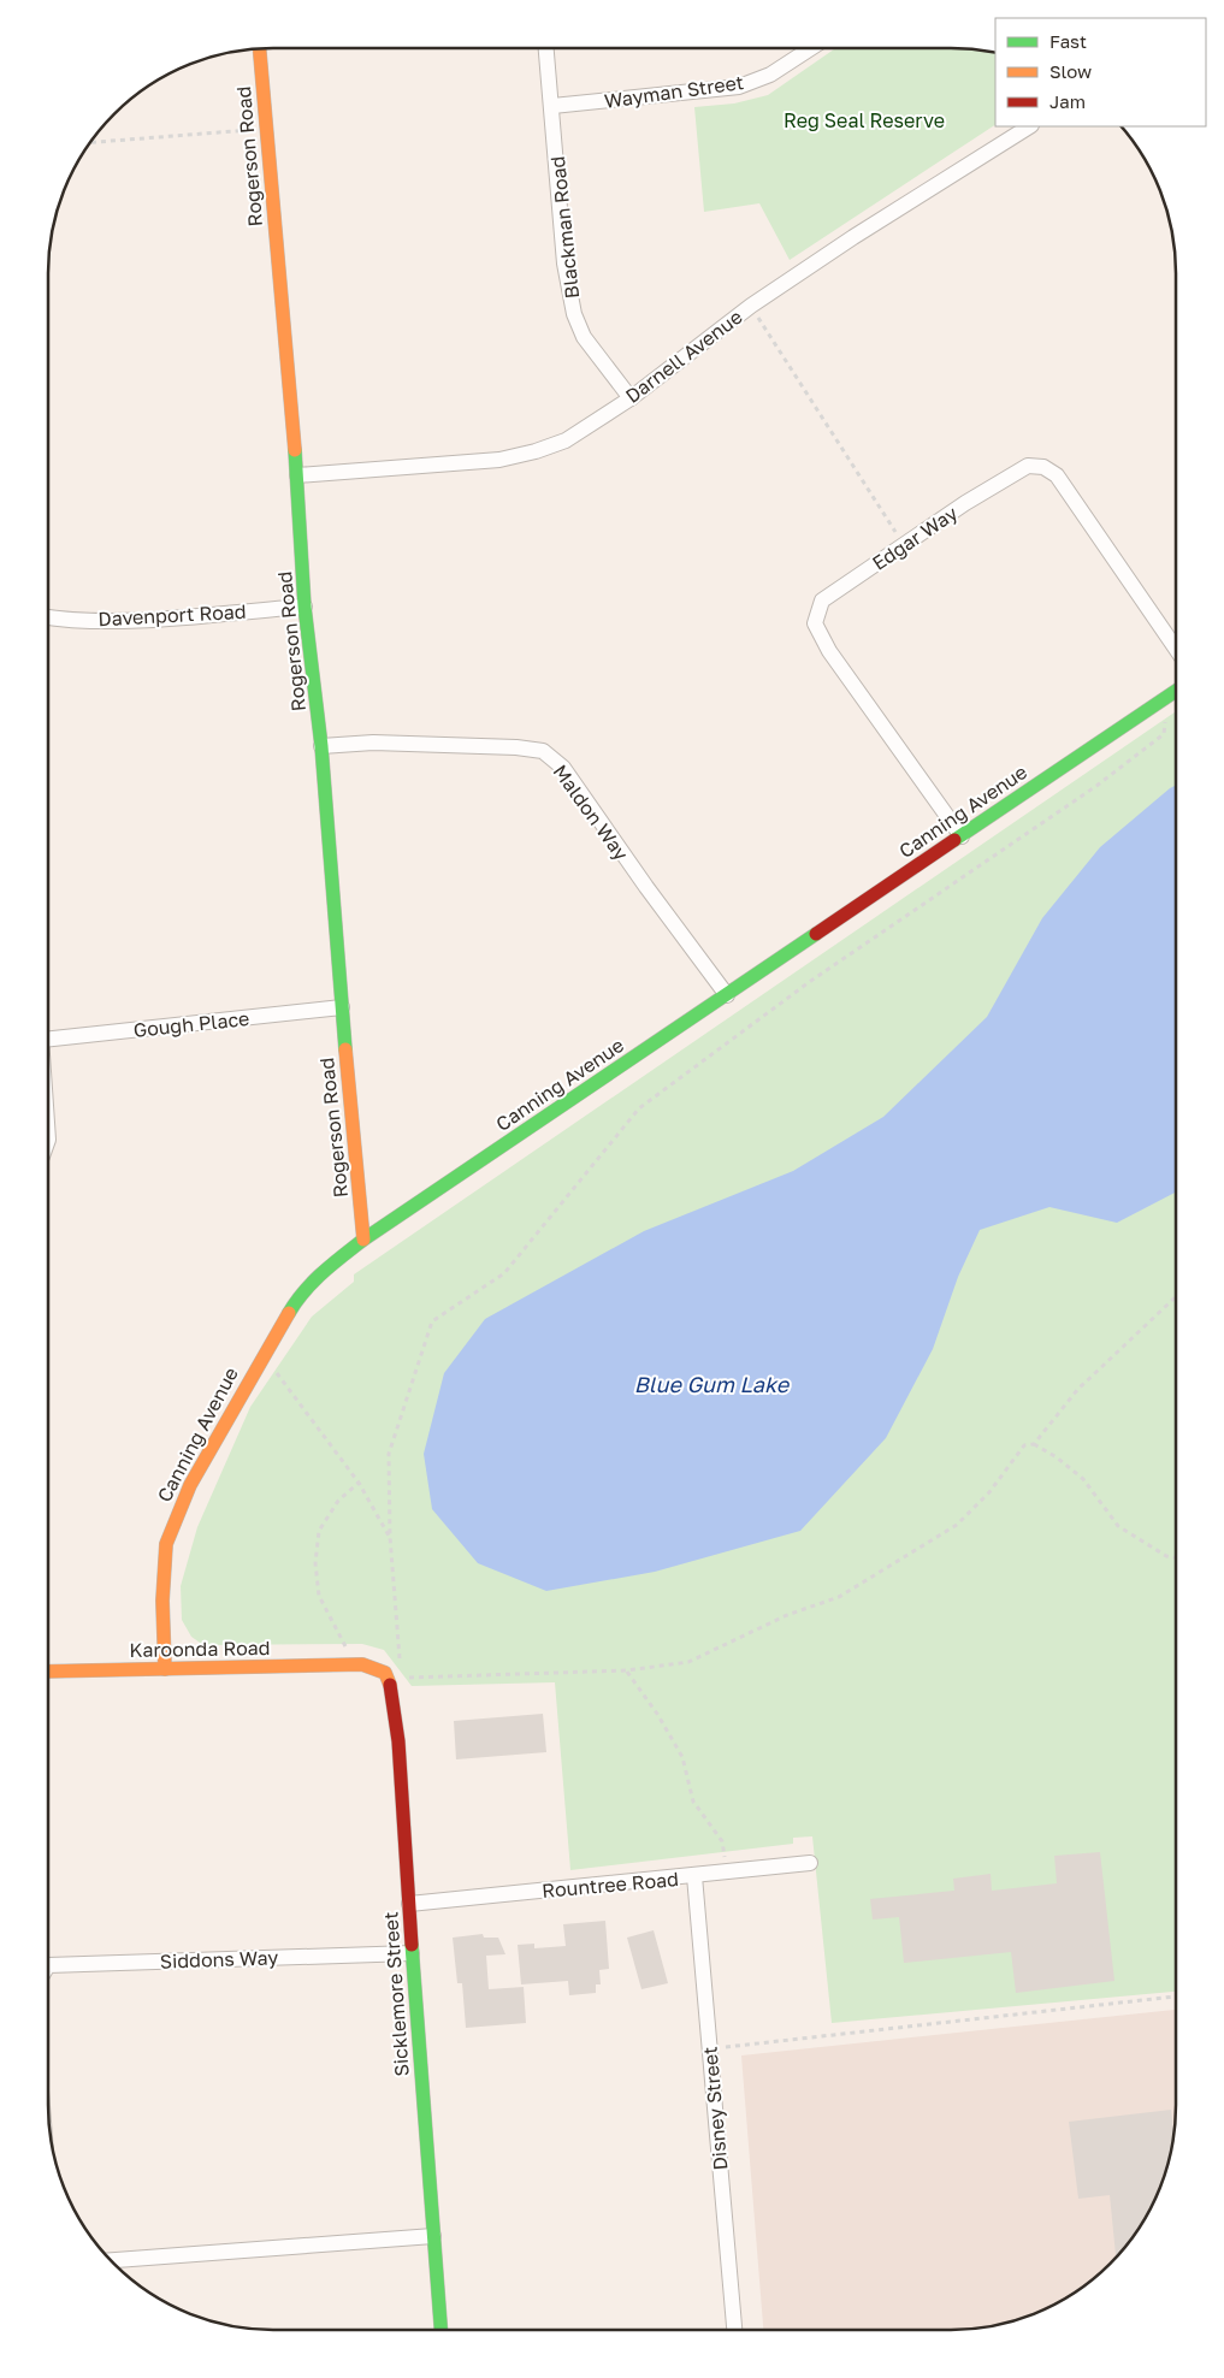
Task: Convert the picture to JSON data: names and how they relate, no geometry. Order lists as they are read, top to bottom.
{
  "streets": {
    "street": [
      "Wayman Street",
      "Rogerson Road",
      "Blackman Road",
      "Darnell Avenue",
      "Edgar Way",
      "Davenport Road",
      "Canning Avenue",
      "Maldon Way",
      "Gough Place",
      "Karoonda Road",
      "Rountree Road",
      "Siddons Way",
      "Sicklemore Street",
      "Disney Street"
    ]
  },
  "crossings": [
    ["Wayman Street", "Blackman Road"],
    ["Rogerson Road", "Darnell Avenue"],
    ["Rogerson Road", "Davenport Road"],
    ["Rogerson Road", "Canning Avenue"],
    ["Rogerson Road", "Maldon Way"],
    ["Rogerson Road", "Gough Place"],
    ["Blackman Road", "Darnell Avenue"],
    ["Edgar Way", "Canning Avenue"],
    ["Canning Avenue", "Maldon Way"],
    ["Canning Avenue", "Karoonda Road"],
    ["Karoonda Road", "Sicklemore Street"],
    ["Rountree Road", "Sicklemore Street"],
    ["Rountree Road", "Disney Street"],
    ["Siddons Way", "Sicklemore Street"]
  ],
  "water": ["Blue Gum Lake"],
  "parks": ["Reg Seal Reserve"],
  "legend": ["Fast", "Slow", "Jam"]
}
